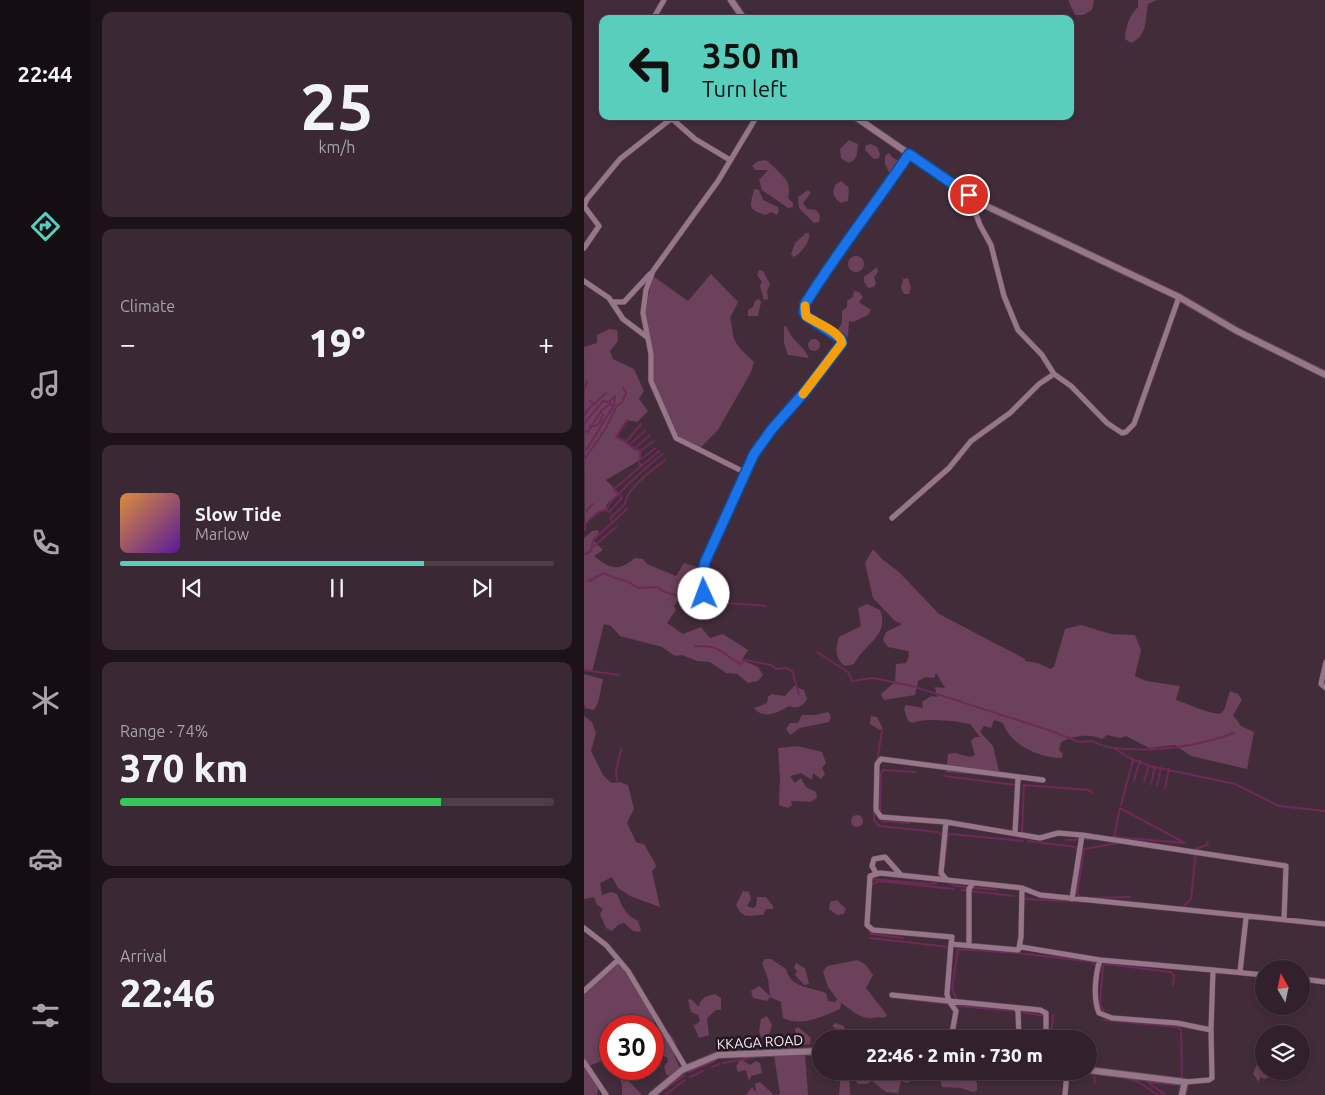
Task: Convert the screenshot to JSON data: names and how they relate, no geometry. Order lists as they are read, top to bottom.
{
  "streets": {
    "street": ["KKAGA ROAD"]
  },
  "north": "top",
  "page": {
    "tabs": "22:44",
    "tile": [
      ["25", "km/h"],
      "Climate",
      ["Range · 74%", "370 km"],
      ["Arrival", "22:46"]
    ],
    "turn": ["350 m", "Turn left"],
    "heat": ["−", "19°", "+"],
    "song": ["Slow Tide", "Marlow"],
    "limit": "30",
    "trip": "22:46 · 2 min · 730 m"
  }
}
